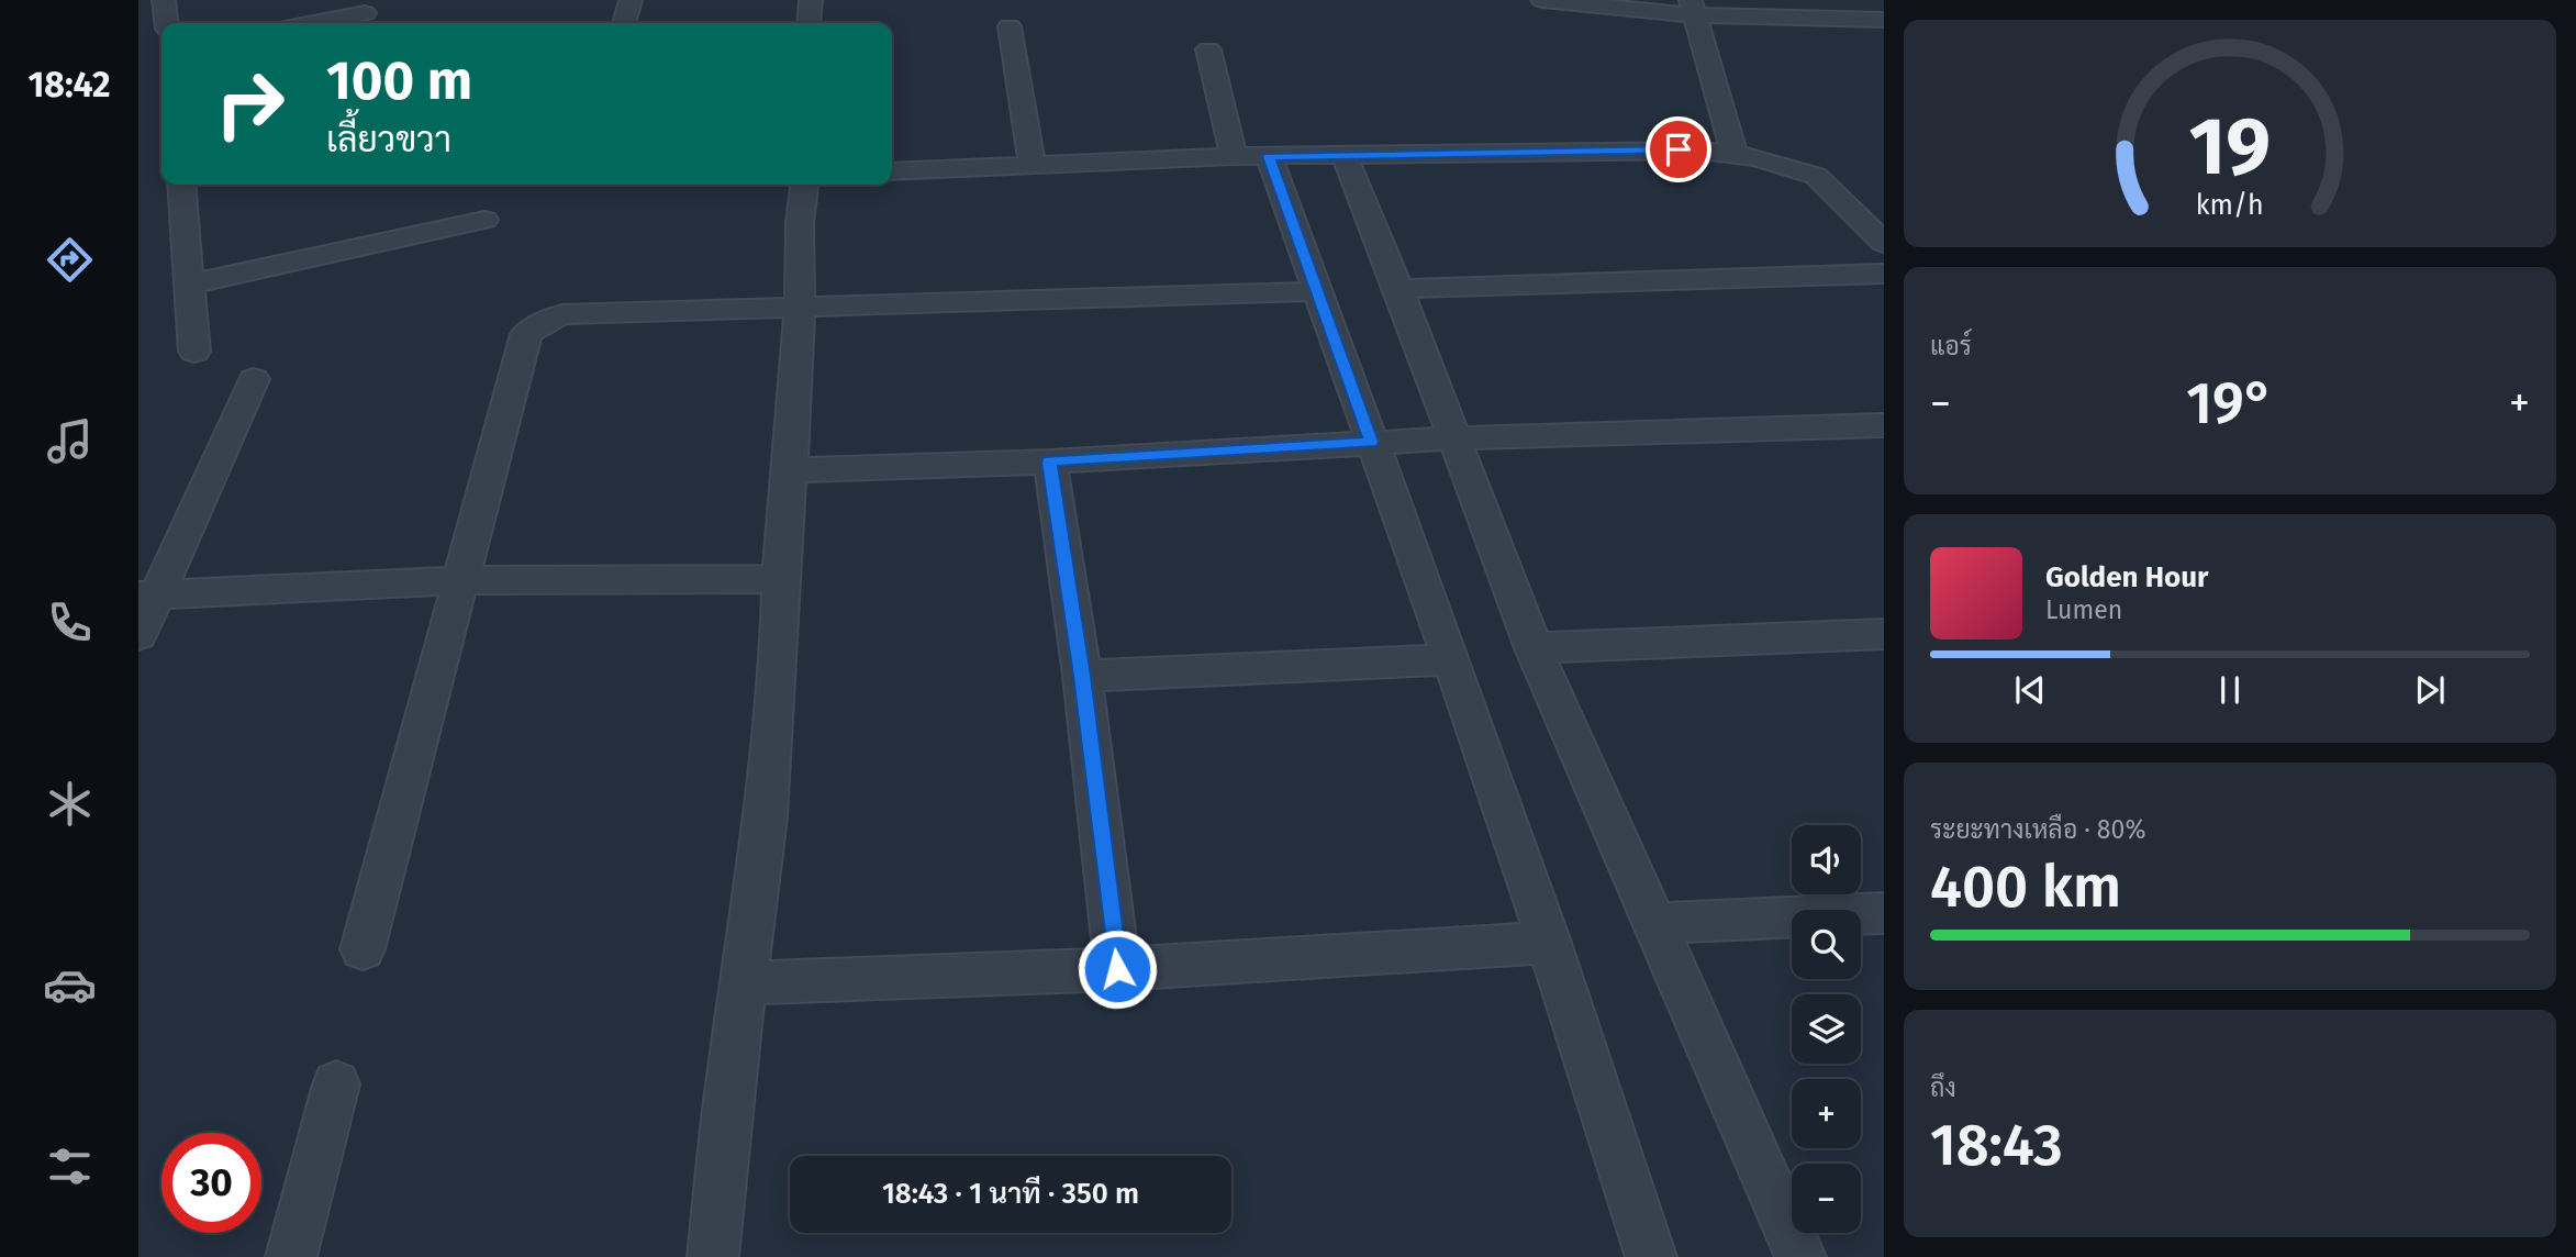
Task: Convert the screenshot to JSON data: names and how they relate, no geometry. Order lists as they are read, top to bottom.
{
  "page": {
    "tabs": "18:42",
    "turn": ["100 m", "เลี้ยวขวา"],
    "tile": [
      "แอร์",
      ["ระยะทางเหลือ · 80%", "400 km"],
      ["ถึง", "18:43"]
    ],
    "heat": ["−", "19°", "+"],
    "song": ["Golden Hour", "Lumen"],
    "map_buttons": ["+", "−"],
    "limit": "30",
    "trip": "18:43 · 1 นาที · 350 m",
    "gauge": ["19", "km/h"]
  }
}
